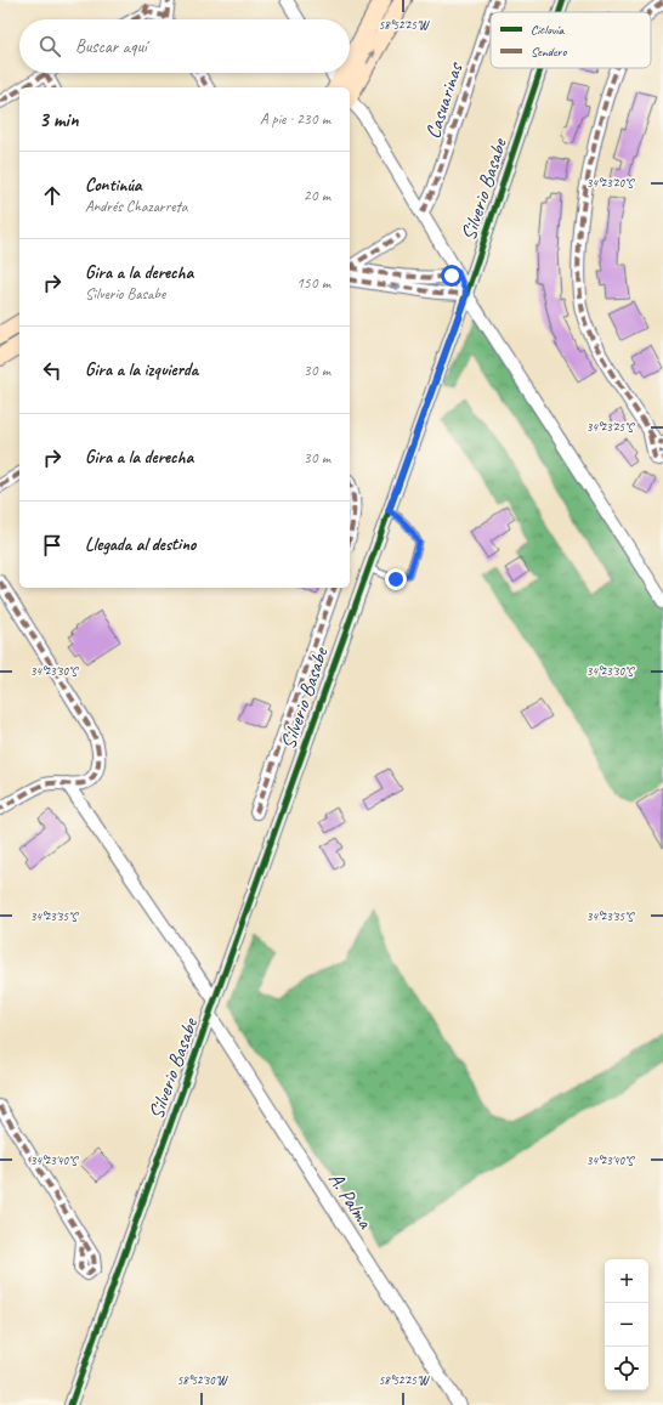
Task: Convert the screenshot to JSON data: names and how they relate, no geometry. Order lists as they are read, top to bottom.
{
  "streets": {
    "street": ["Casuarinas", "Silverio Basabe", "A. Palma"]
  },
  "crossings": [
    ["Silverio Basabe", "A. Palma"]
  ],
  "legend": ["Ciclovía", "Sendero"],
  "page": {
    "search": "Buscar aquí",
    "heading": ["3 min", "A pie · 230 m"],
    "list": [
      ["Continúa", "Andrés Chazarreta", "20 m"],
      ["Gira a la derecha", "Silverio Basabe", "150 m"],
      ["Gira a la izquierda", "30 m"],
      ["Gira a la derecha", "30 m"],
      "Llegada al destino"
    ],
    "map_buttons": ["+", "−"]
  },
  "coordinates": [
    "58°52'25\"W",
    "34°23'20\"S",
    "34°23'25\"S",
    "34°23'30\"S",
    "34°23'35\"S",
    "34°23'40\"S",
    "58°52'30\"W"
  ]
}
